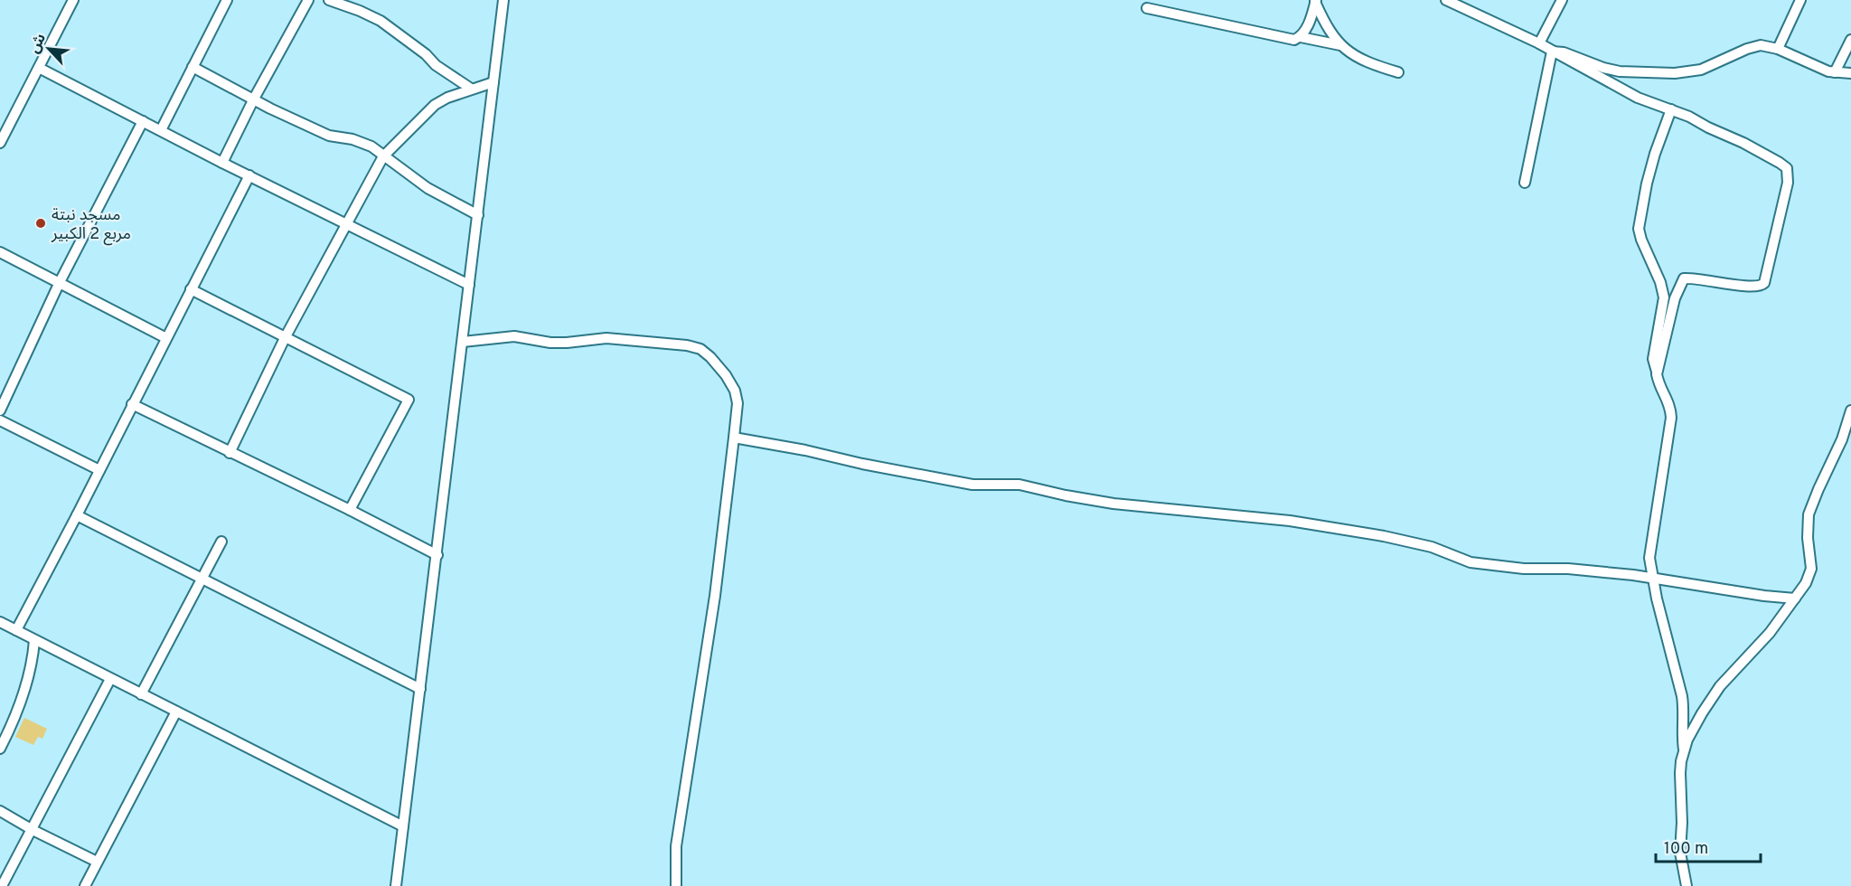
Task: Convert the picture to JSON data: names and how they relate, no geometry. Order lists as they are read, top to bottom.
{
  "places": ["مسجد نبتة مربع 2 الكبير"],
  "scale_bar": "100 m",
  "north": "top left"
}
